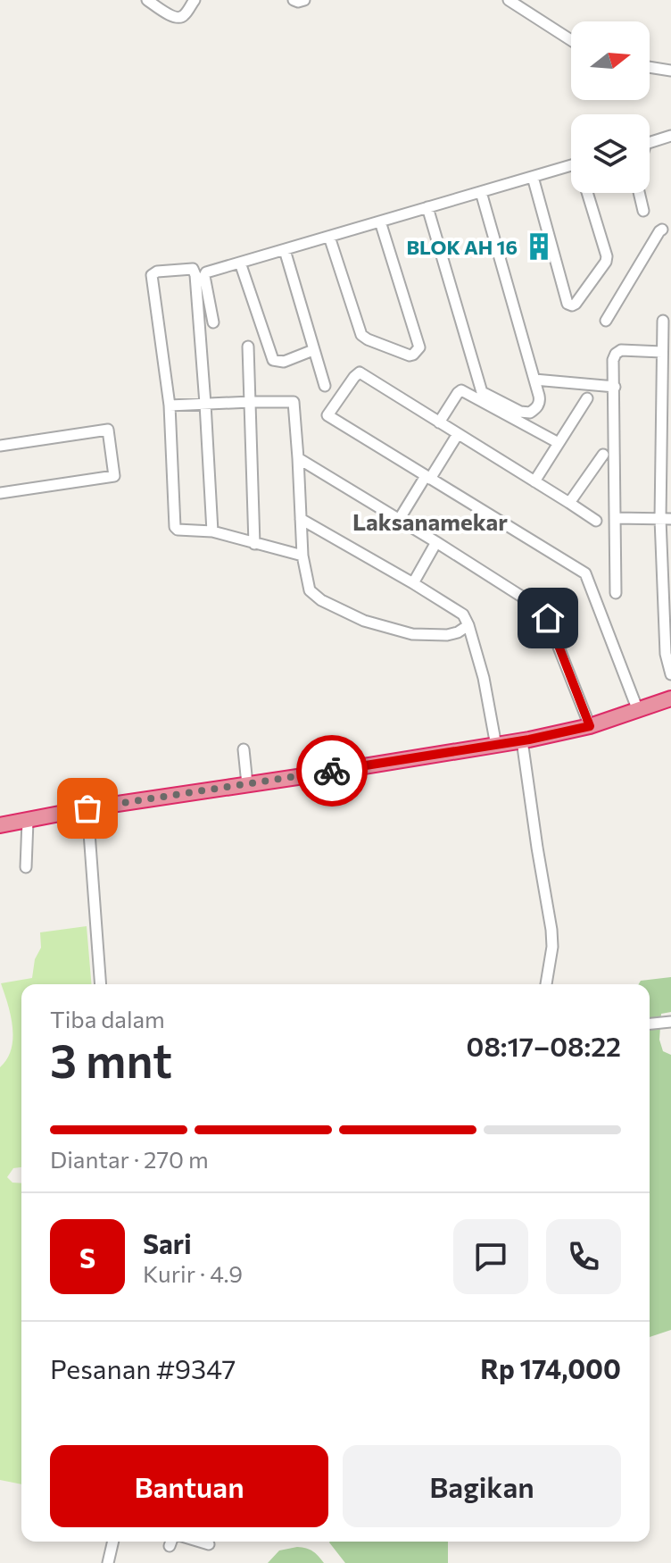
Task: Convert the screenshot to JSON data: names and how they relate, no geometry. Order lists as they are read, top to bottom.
{
  "districts": ["Laksanamekar"],
  "places": {
    "building": ["BLOK AH 16"]
  },
  "north": "right",
  "page": {
    "heading": ["3 mnt", "Tiba dalam", "08:17–08:22"],
    "panel": [
      "Sari",
      "Kurir · 4.9",
      "Pesanan #9347",
      "Rp 174,000"
    ],
    "bar": "Diantar · 270 m",
    "round": "S",
    "buttons": ["Bantuan", "Bagikan"]
  }
}
